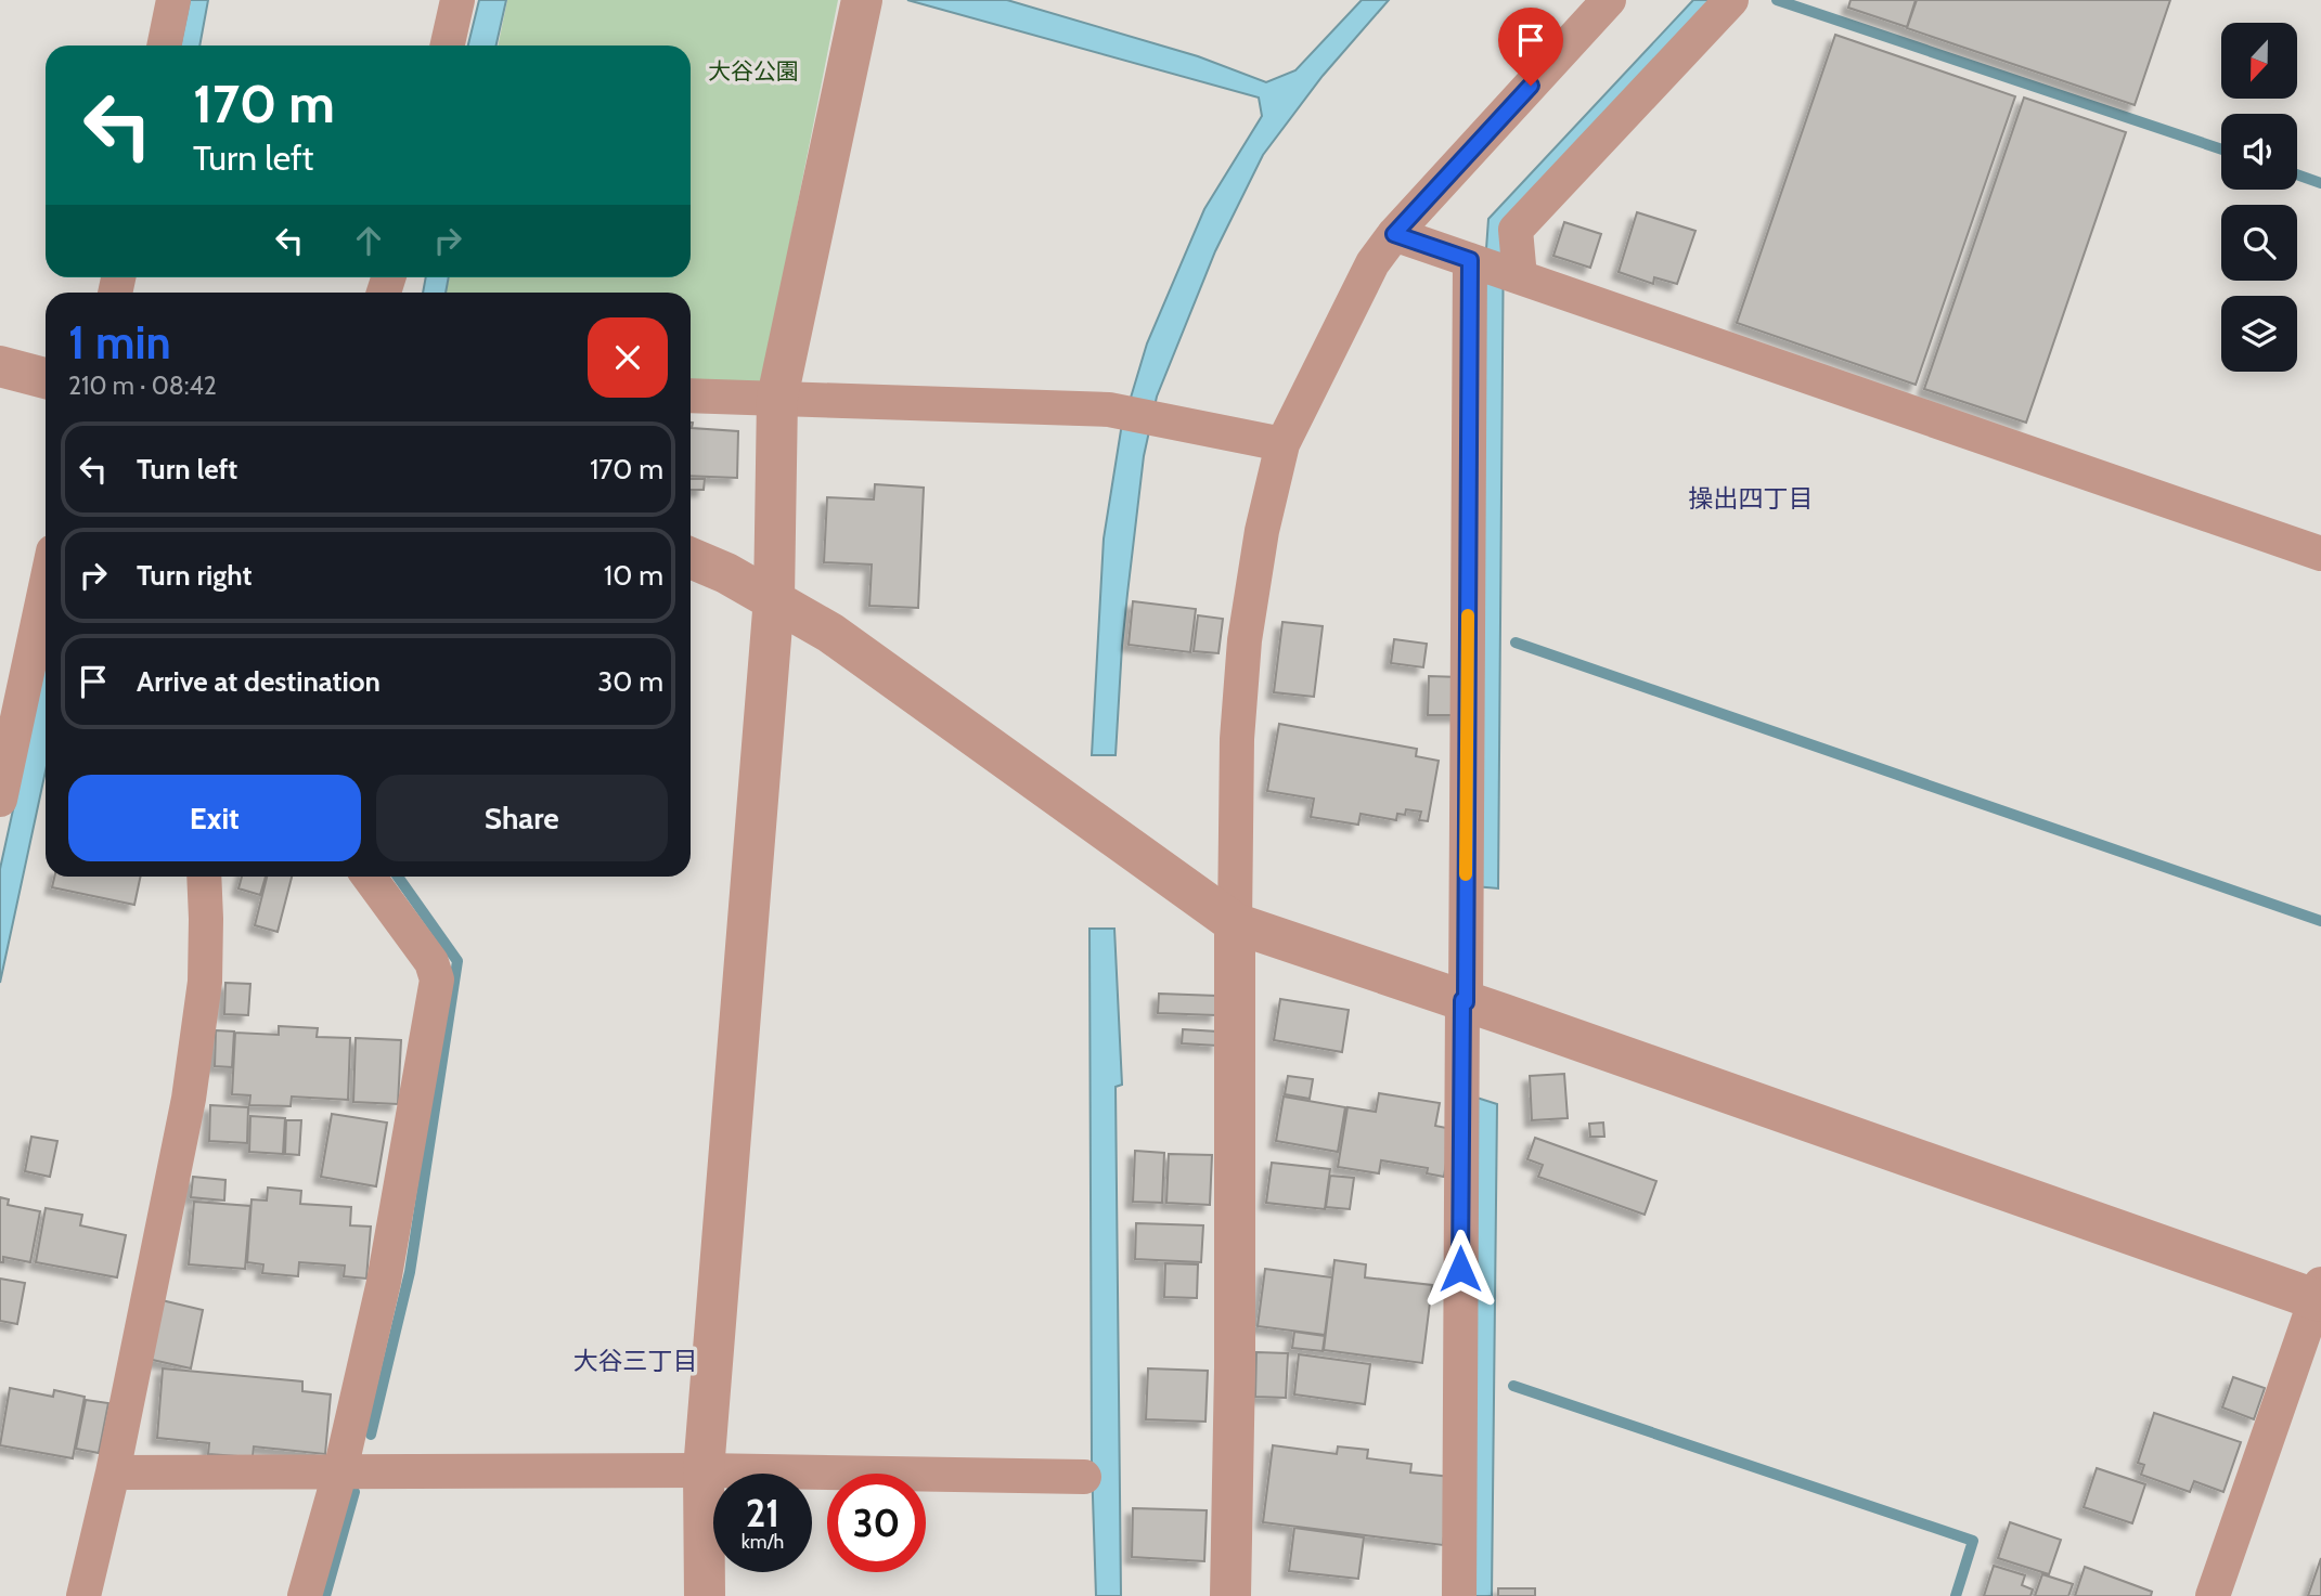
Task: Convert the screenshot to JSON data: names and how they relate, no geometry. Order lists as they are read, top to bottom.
{
  "districts": ["操出四丁目", "大谷三丁目"],
  "parks": ["大谷公園"],
  "north": "bottom",
  "page": {
    "turn": ["170 m", "Turn left"],
    "heading": ["1 min", "210 m · 08:42"],
    "list": [
      {
        "name": "Turn left",
        "value": "170 m"
      },
      {
        "name": "Turn right",
        "value": "10 m"
      },
      {
        "name": "Arrive at destination",
        "value": "30 m"
      }
    ],
    "buttons": ["Exit", "Share"],
    "speed": "21 km/h",
    "limit": "30"
  }
}
